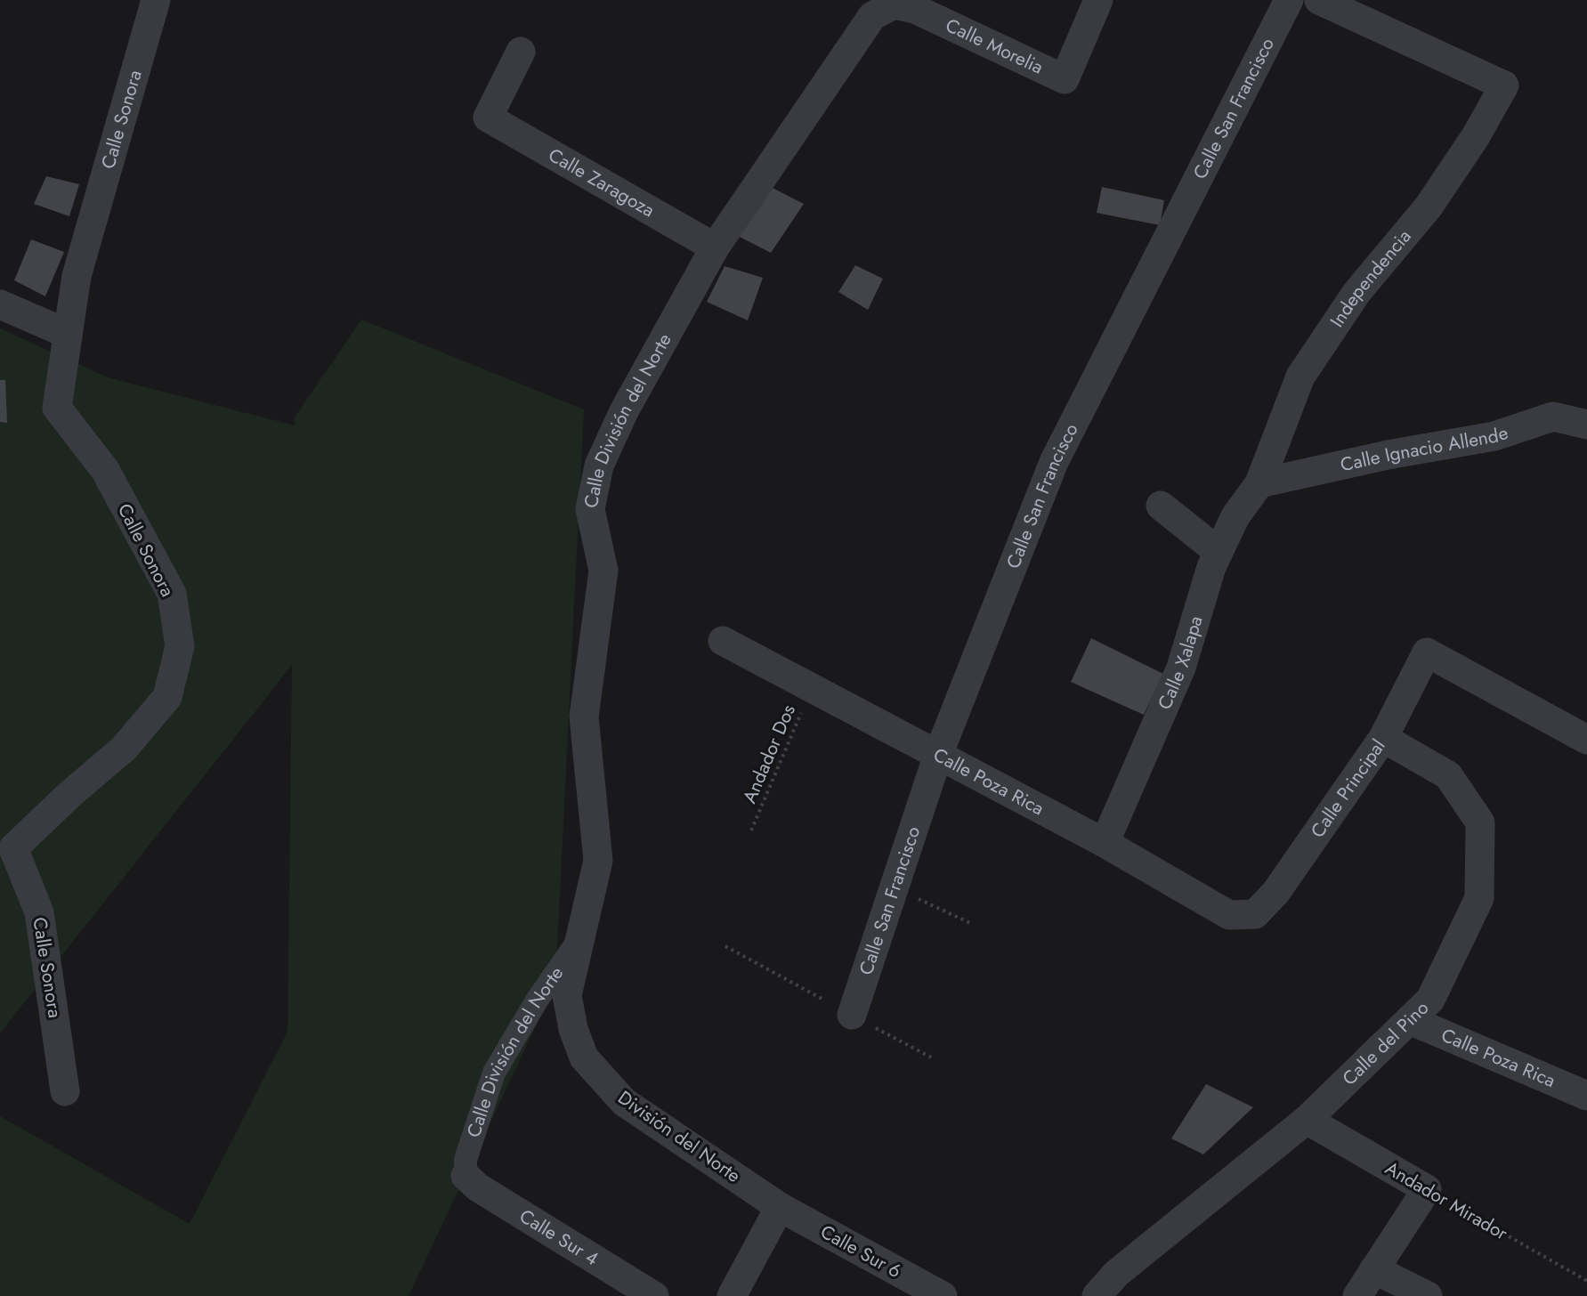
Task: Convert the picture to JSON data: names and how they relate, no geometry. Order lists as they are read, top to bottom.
{
  "streets": {
    "street": [
      "Calle Morelia",
      "Calle San Francisco",
      "Calle Sonora",
      "Calle Zaragoza",
      "Independencia",
      "Calle División del Norte",
      "Calle Ignacio Allende",
      "Calle Xalapa",
      "Calle Poza Rica",
      "Calle Principal",
      "Calle del Pino",
      "División del Norte",
      "Andador Mirador",
      "Calle Sur 4",
      "Calle Sur 6"
    ],
    "path": ["Andador Dos"]
  },
  "crossings": [
    ["Calle Morelia", "Calle División del Norte"],
    ["Calle San Francisco", "Calle Poza Rica"],
    ["Calle Zaragoza", "Calle División del Norte"],
    ["Independencia", "Calle Ignacio Allende"],
    ["Independencia", "Calle Xalapa"],
    ["Calle División del Norte", "División del Norte"],
    ["Calle División del Norte", "Calle Sur 4"],
    ["Calle Ignacio Allende", "Calle Xalapa"],
    ["Calle Xalapa", "Calle Poza Rica"],
    ["Andador Dos", "Calle Poza Rica"],
    ["Calle Poza Rica", "Calle Principal"],
    ["Calle Poza Rica", "Calle del Pino"],
    ["Calle Principal", "Calle del Pino"],
    ["Calle del Pino", "Andador Mirador"],
    ["División del Norte", "Calle Sur 6"]
  ]
}
